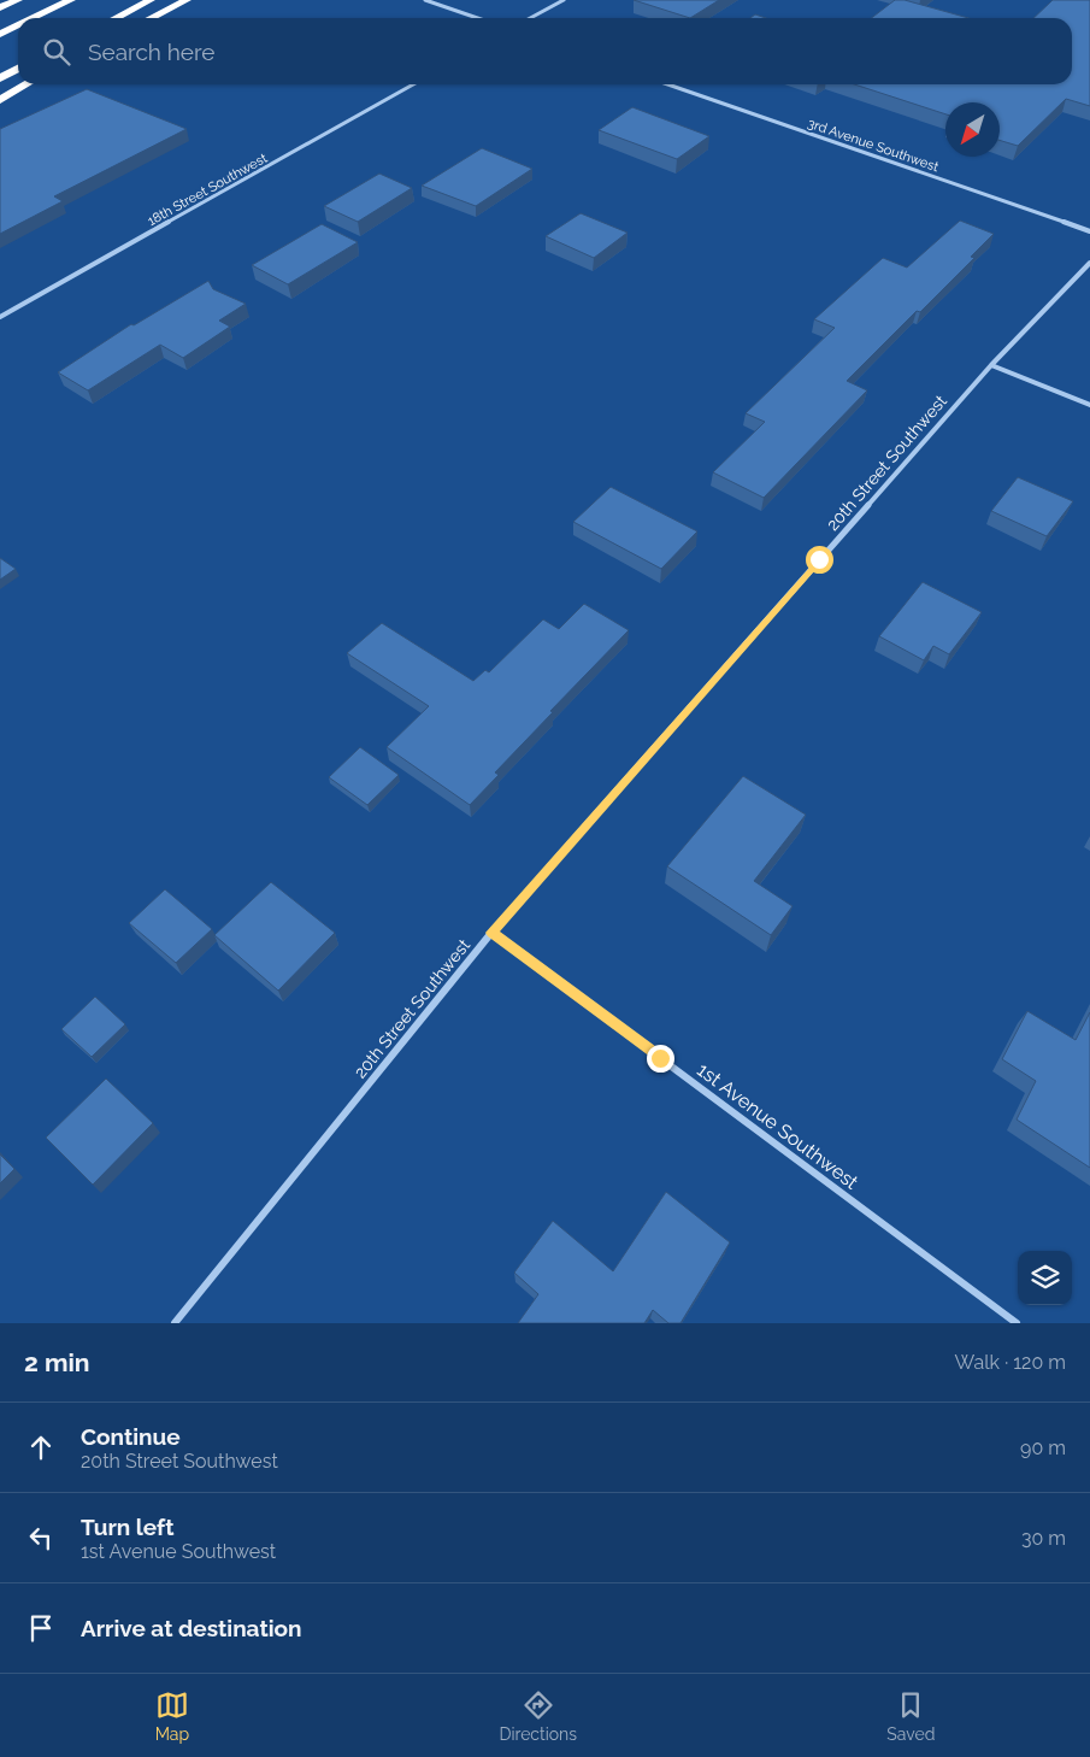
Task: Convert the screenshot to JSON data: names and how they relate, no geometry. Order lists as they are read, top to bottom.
{
  "streets": {
    "street": [
      "3rd Avenue Southwest",
      "18th Street Southwest",
      "20th Street Southwest",
      "1st Avenue Southwest"
    ]
  },
  "crossings": [
    ["20th Street Southwest", "1st Avenue Southwest"]
  ],
  "north": "bottom left",
  "page": {
    "search": "Search here",
    "heading": ["2 min", "Walk · 120 m"],
    "list": [
      ["Continue", "20th Street Southwest", "90 m"],
      ["Turn left", "1st Avenue Southwest", "30 m"],
      "Arrive at destination"
    ],
    "nav": ["Map", "Directions", "Saved"]
  }
}
